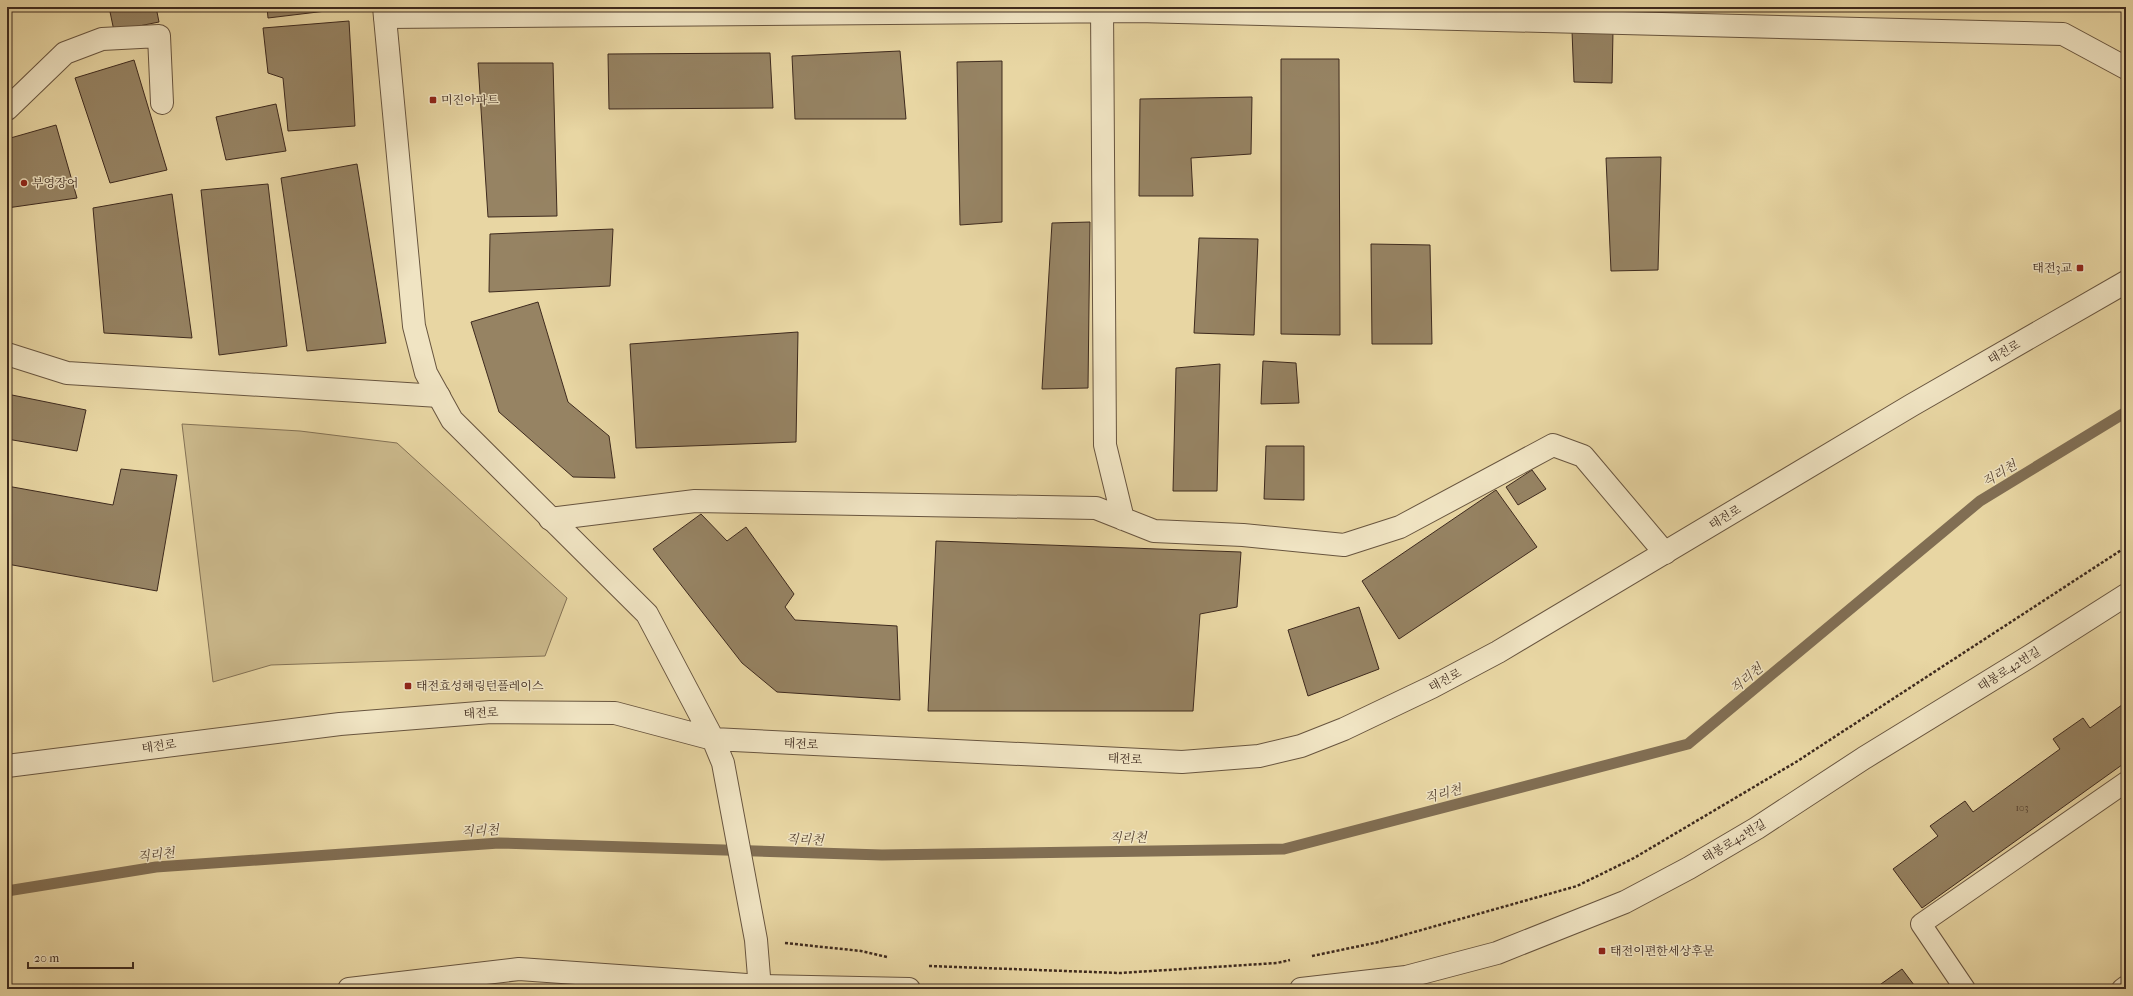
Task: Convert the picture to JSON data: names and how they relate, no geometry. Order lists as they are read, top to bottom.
{
  "streets": {
    "street": ["태전로", "태봉로42번길"]
  },
  "water": ["직리천"],
  "places": {
    "transit": [
      "미진아파트",
      "태전3교",
      "태전효성해링턴플레이스",
      "태전이편한세상후문"
    ],
    "other": ["부영장어"]
  },
  "house_numbers": ["103"],
  "scale_bar": "20 m"
}
